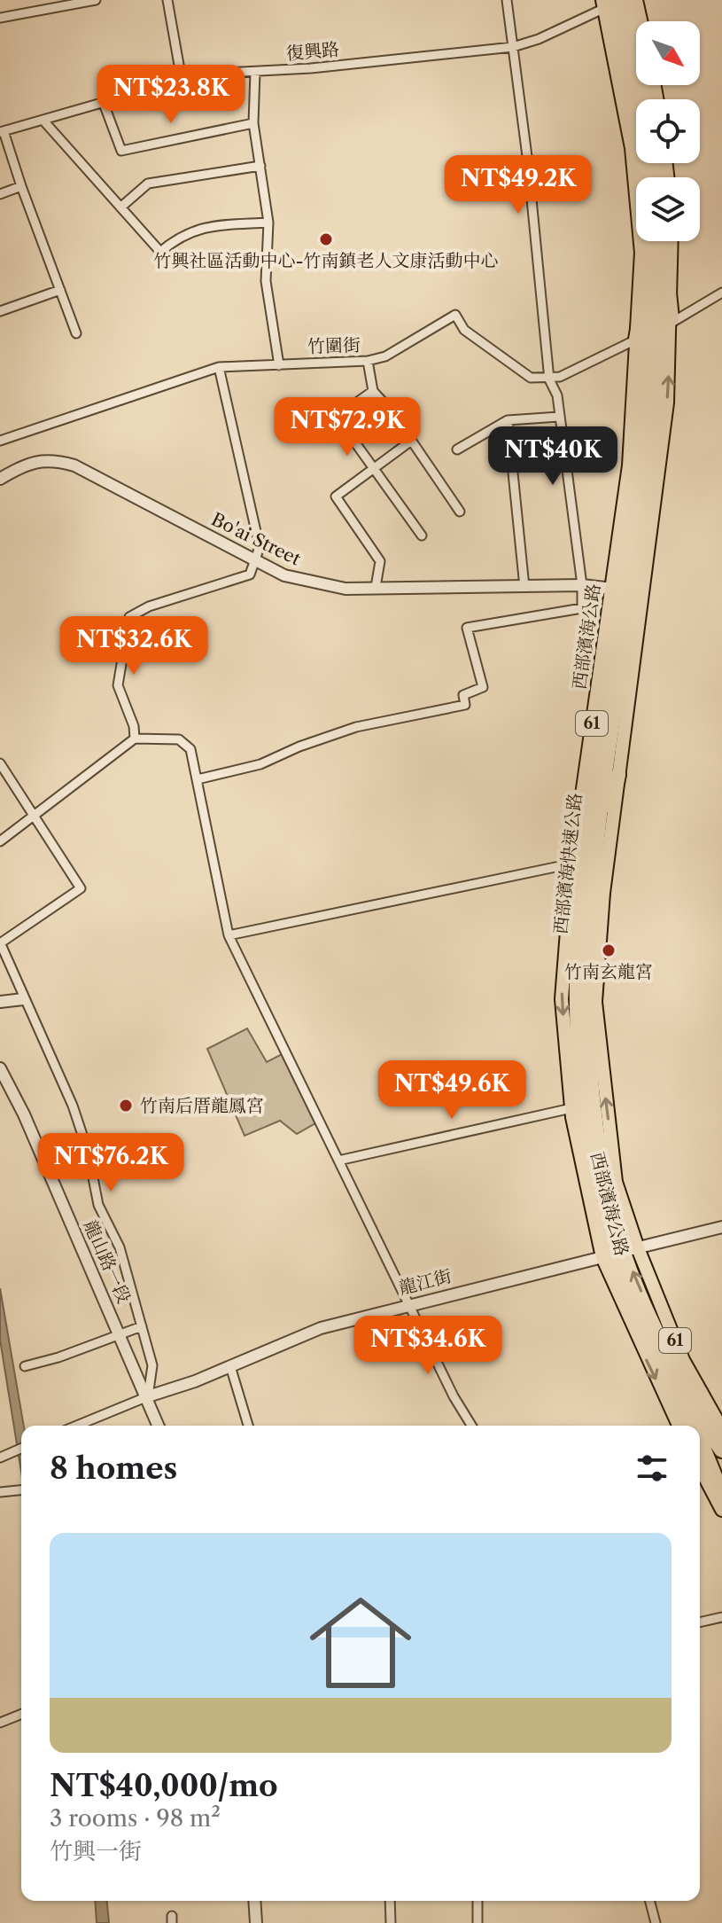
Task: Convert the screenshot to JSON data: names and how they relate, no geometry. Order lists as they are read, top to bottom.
{
  "streets": {
    "highway": ["61", "西部濱海快速公路"],
    "main road": ["西部濱海公路"],
    "street": [
      "復興路",
      "竹圍街",
      "Bo'ai Street",
      "龍山路一段",
      "龍江街"
    ]
  },
  "crossings": [
    ["復興路", "西部濱海公路"],
    ["Bo'ai Street", "西部濱海公路"],
    ["Bo'ai Street", "西部濱海快速公路"],
    ["西部濱海公路", "西部濱海快速公路"],
    ["西部濱海公路", "龍江街"],
    ["西部濱海快速公路", "龍江街"],
    ["龍山路一段", "龍江街"]
  ],
  "places": ["竹興社區活動中心-竹南鎮老人文康活動中心", "竹南玄龍宮", "竹南后厝龍鳳宮"],
  "north": "bottom right",
  "page": {
    "price": [
      "NT$23.8K",
      "NT$49.2K",
      "NT$72.9K",
      "NT$40K",
      "NT$32.6K",
      "NT$49.6K",
      "NT$76.2K",
      "NT$34.6K"
    ],
    "heading": "8 homes",
    "list": [
      {
        "name": "NT$40,000/mo",
        "note": "3 rooms · 98 m² · 竹興一街"
      }
    ]
  }
}
